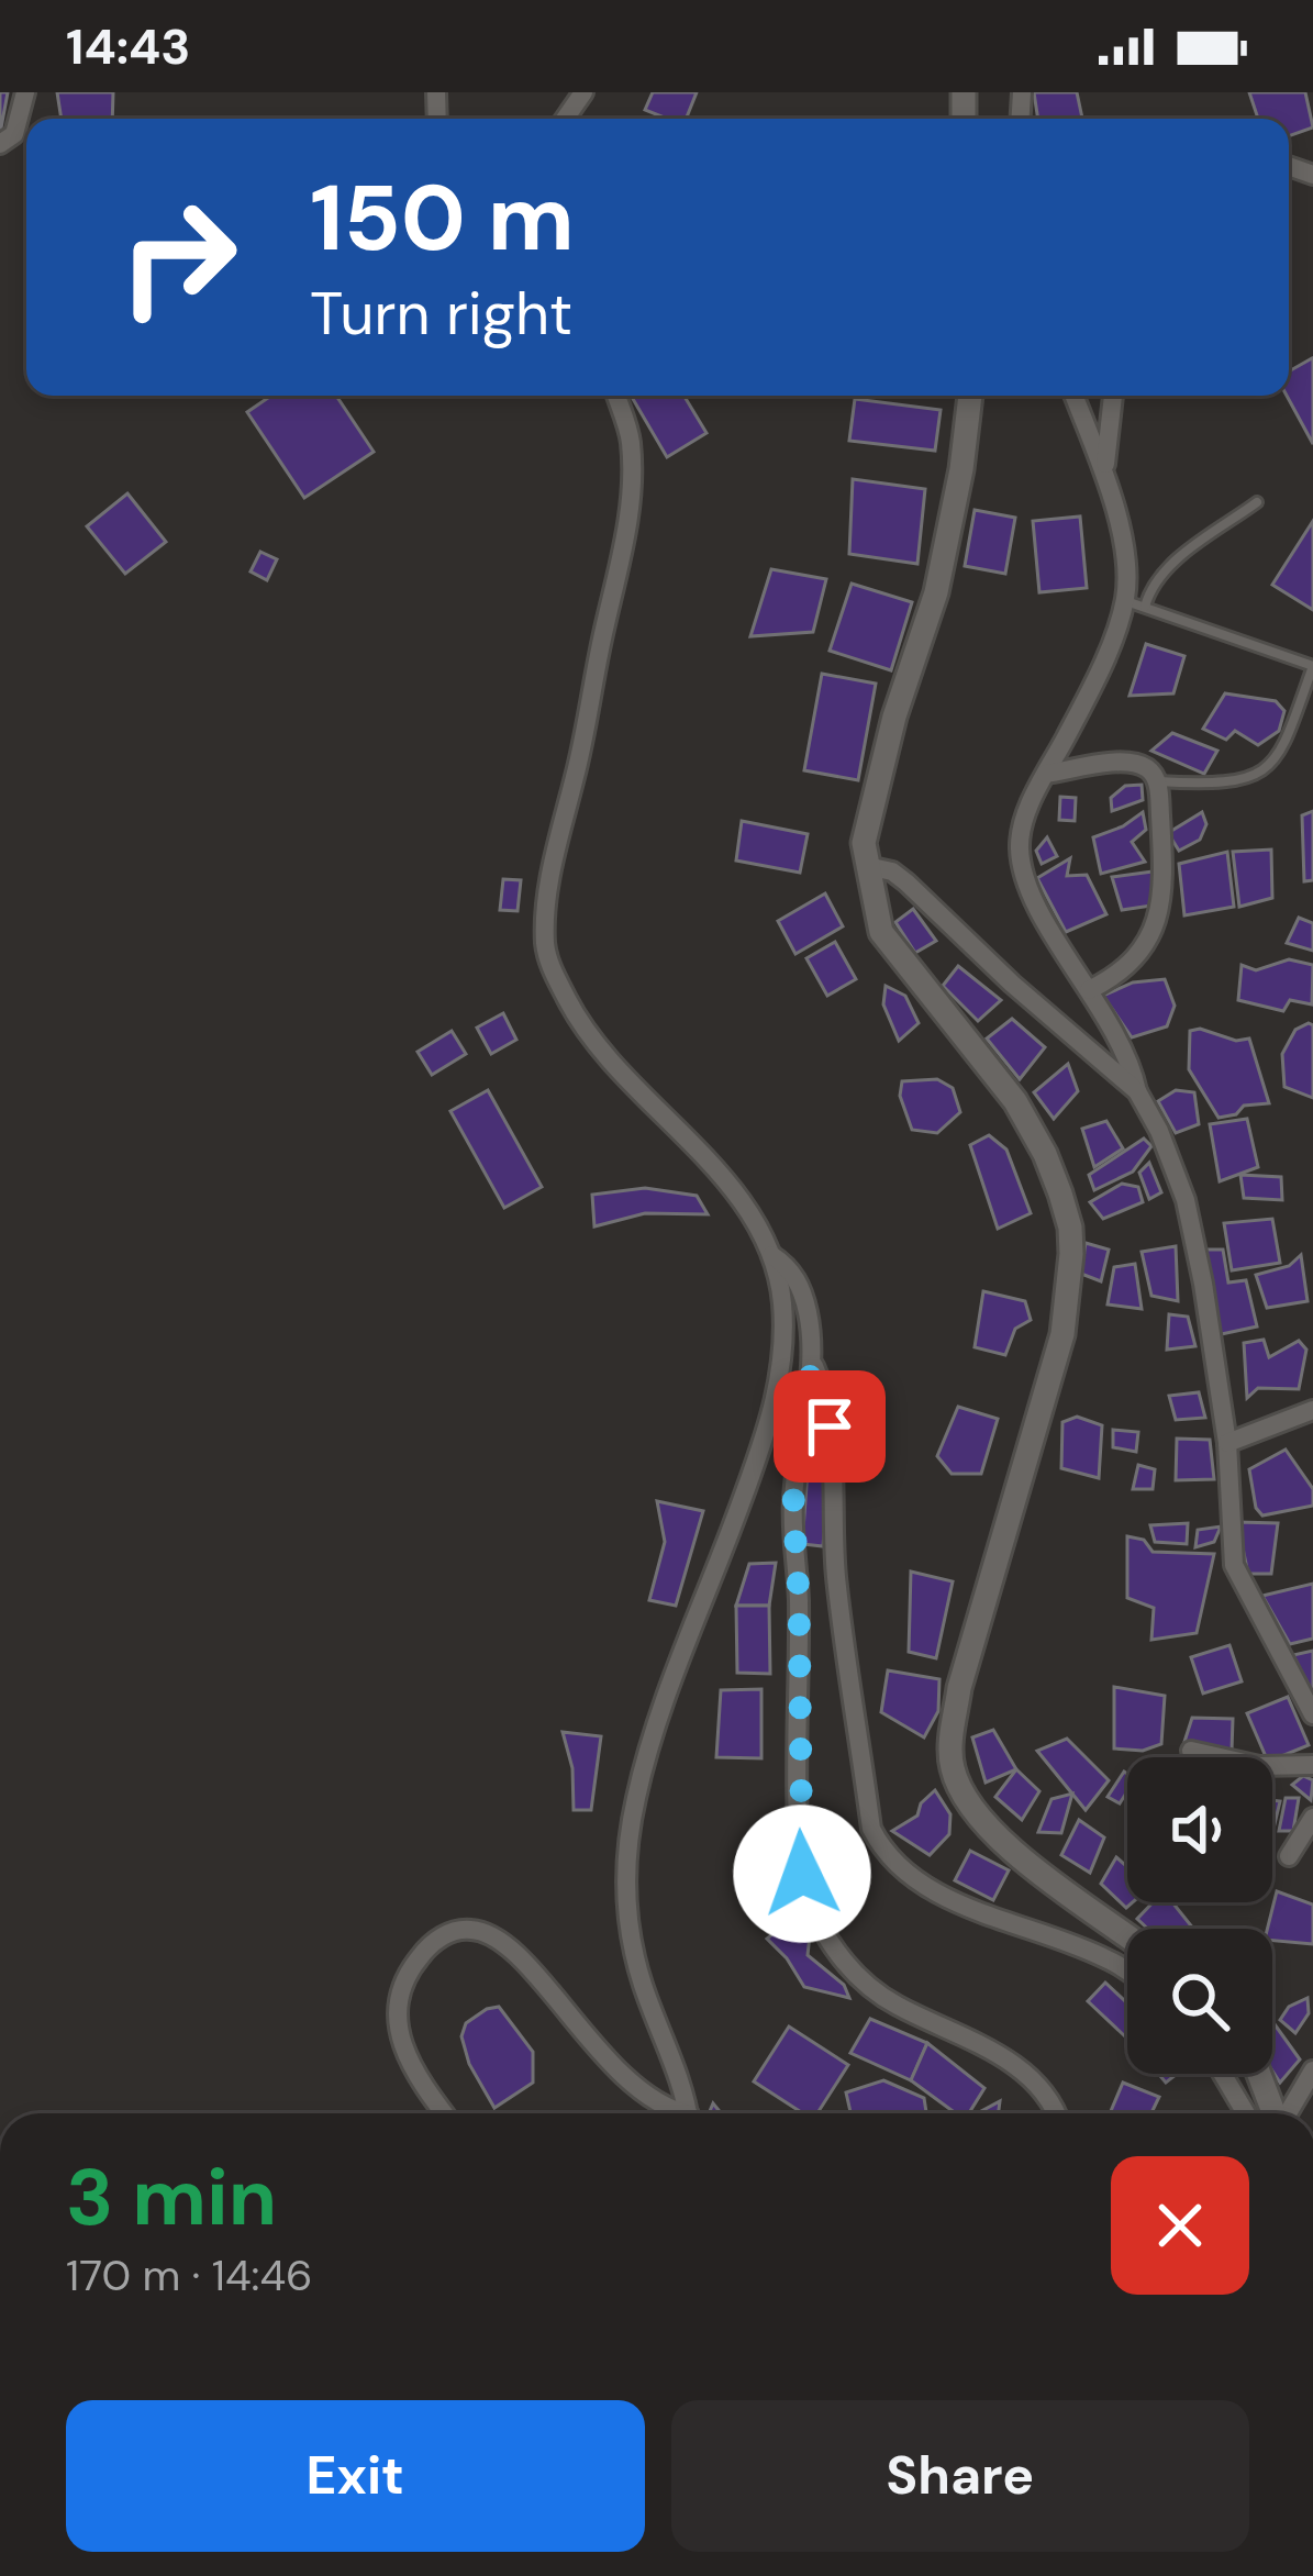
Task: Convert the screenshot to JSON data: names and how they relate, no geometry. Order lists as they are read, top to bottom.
{
  "page": {
    "status": "14:43",
    "turn": ["150 m", "Turn right"],
    "heading": ["3 min", "170 m · 14:46"],
    "buttons": ["Exit", "Share"]
  }
}
